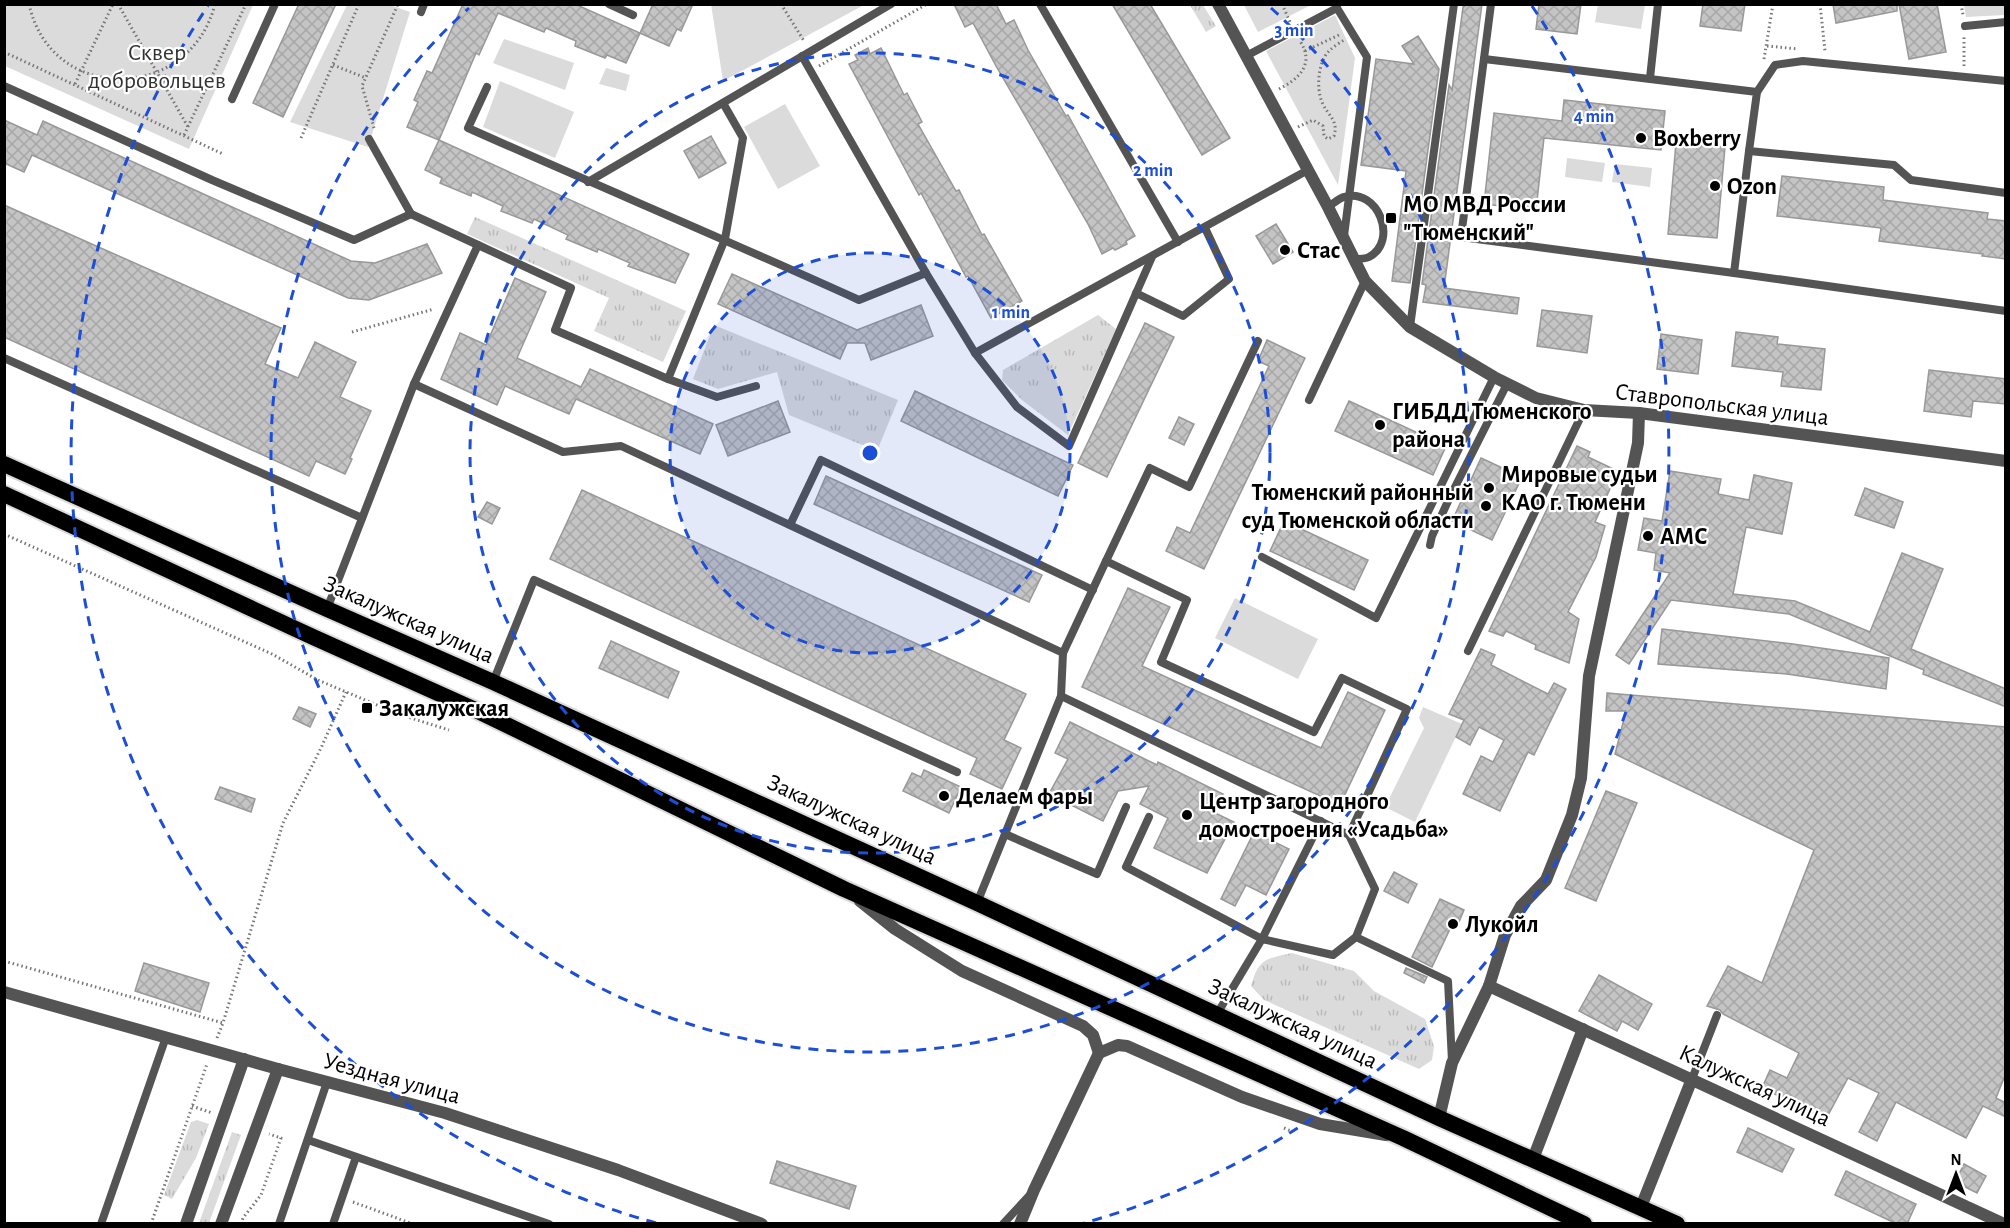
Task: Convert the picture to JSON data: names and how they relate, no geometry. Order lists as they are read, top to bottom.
{
  "streets": {
    "highway": ["Закалужская улица"],
    "street": ["Ставропольская улица", "Уездная улица", "Калужская улица"]
  },
  "parks": ["Сквер добровольцев"],
  "places": {
    "other": [
      "Boxberry",
      "Ozon",
      "Стас",
      "ГИБДД Тюменского района",
      "Мировые судьи КАО г. Тюмени",
      "Тюменский районный суд Тюменской области",
      "АМС",
      "Делаем фары",
      "Центр загородного домостроения «Усадьба»",
      "Лукойл"
    ],
    "transit": ["МО МВД России \"Тюменский\"", "Закалужская"]
  },
  "north": "top",
  "rings": [
    "3 min",
    "4 min",
    "2 min",
    "1 min"
  ]
}
